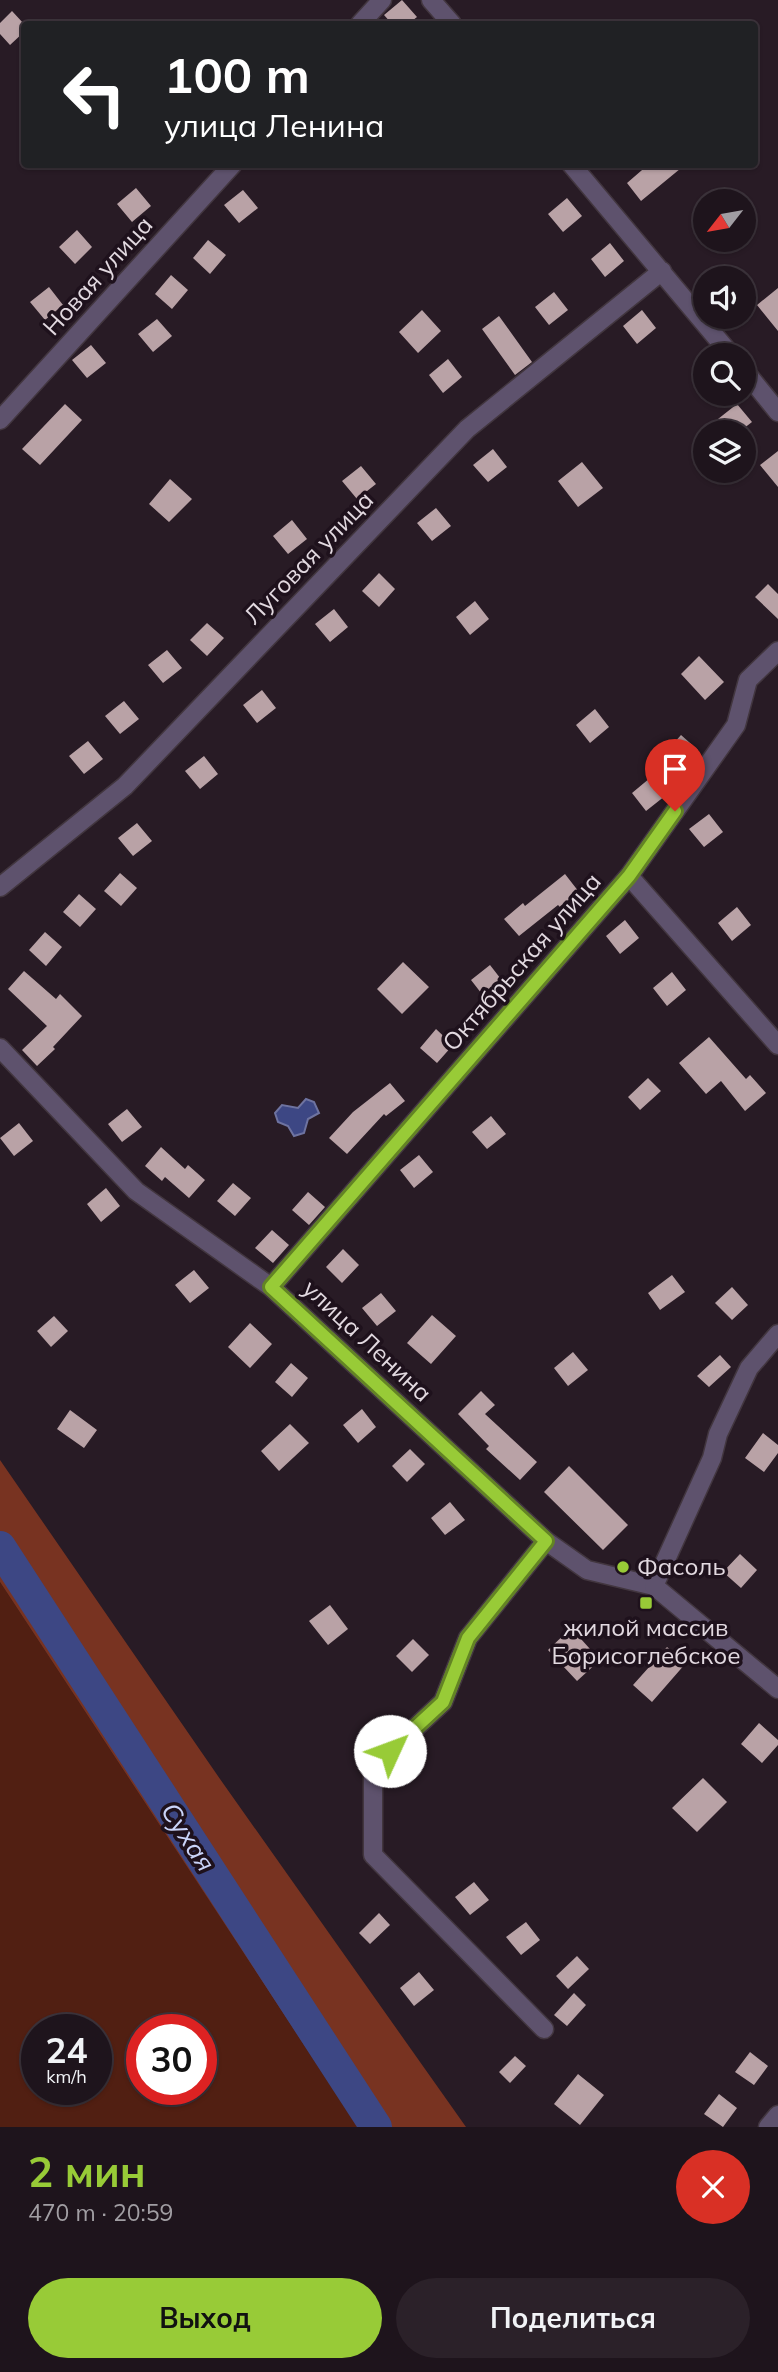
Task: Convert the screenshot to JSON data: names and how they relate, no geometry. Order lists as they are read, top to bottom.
{
  "streets": {
    "street": [
      "Новая улица",
      "Луговая улица",
      "Октябрьская улица",
      "улица Ленина"
    ]
  },
  "crossings": [
    ["Октябрьская улица", "улица Ленина"]
  ],
  "water": ["Сухая"],
  "places": {
    "other": ["Фасоль"],
    "transit": ["жилой массив Борисоглебское"]
  },
  "north": "bottom left",
  "page": {
    "turn": ["100 m", "улица Ленина"],
    "speed": "24 km/h",
    "limit": "30",
    "heading": ["2 мин", "470 m · 20:59"],
    "buttons": ["Выход", "Поделиться"]
  }
}
